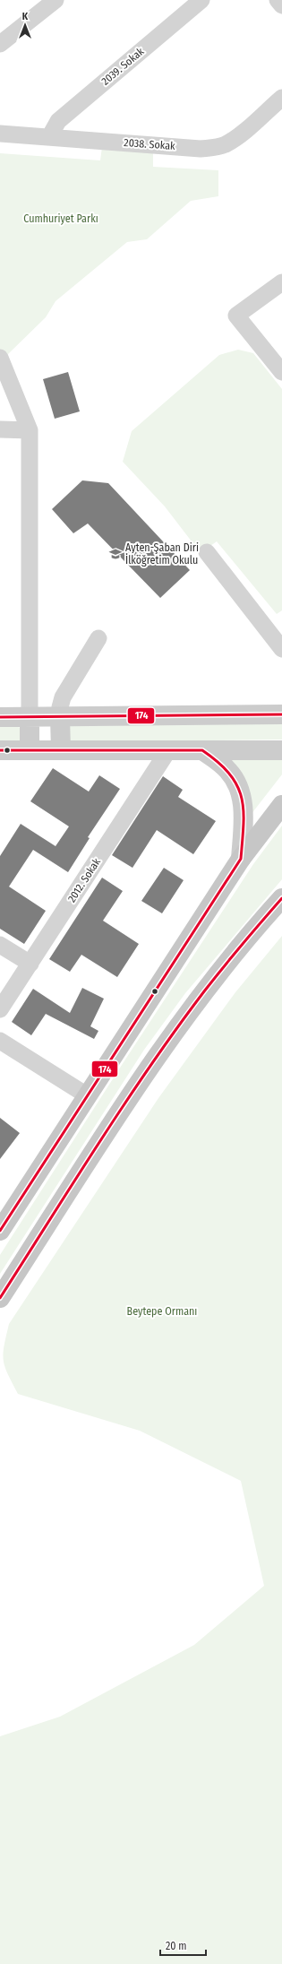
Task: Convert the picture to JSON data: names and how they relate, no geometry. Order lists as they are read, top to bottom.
{
  "streets": {
    "street": ["2039. Sokak", "2038. Sokak", "2012. Sokak"]
  },
  "crossings": [
    ["2039. Sokak", "2038. Sokak"]
  ],
  "parks": ["Cumhuriyet Parkı", "Beytepe Ormanı"],
  "places": {
    "school or university": ["Ayten-Şaban Diri İlköğretim Okulu"]
  },
  "lines": ["transit line 174"],
  "scale_bar": "20 m",
  "north": "top"
}
